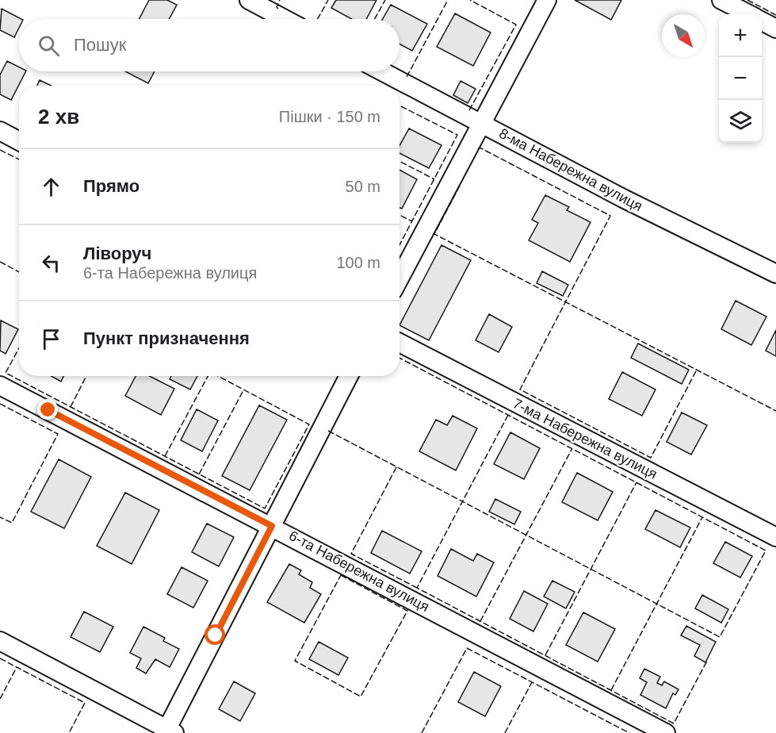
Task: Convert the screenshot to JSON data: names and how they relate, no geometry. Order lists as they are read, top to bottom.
{
  "streets": {
    "street": ["8-ма Набережна вулиця", "7-ма Набережна вулиця", "6-та Набережна вулиця"]
  },
  "north": "bottom right",
  "page": {
    "map_buttons": ["+", "−"],
    "search": "Пошук",
    "heading": ["2 хв", "Пішки · 150 m"],
    "list": [
      ["Прямо", "50 m"],
      ["Ліворуч", "6-та Набережна вулиця", "100 m"],
      "Пункт призначення"
    ]
  }
}
